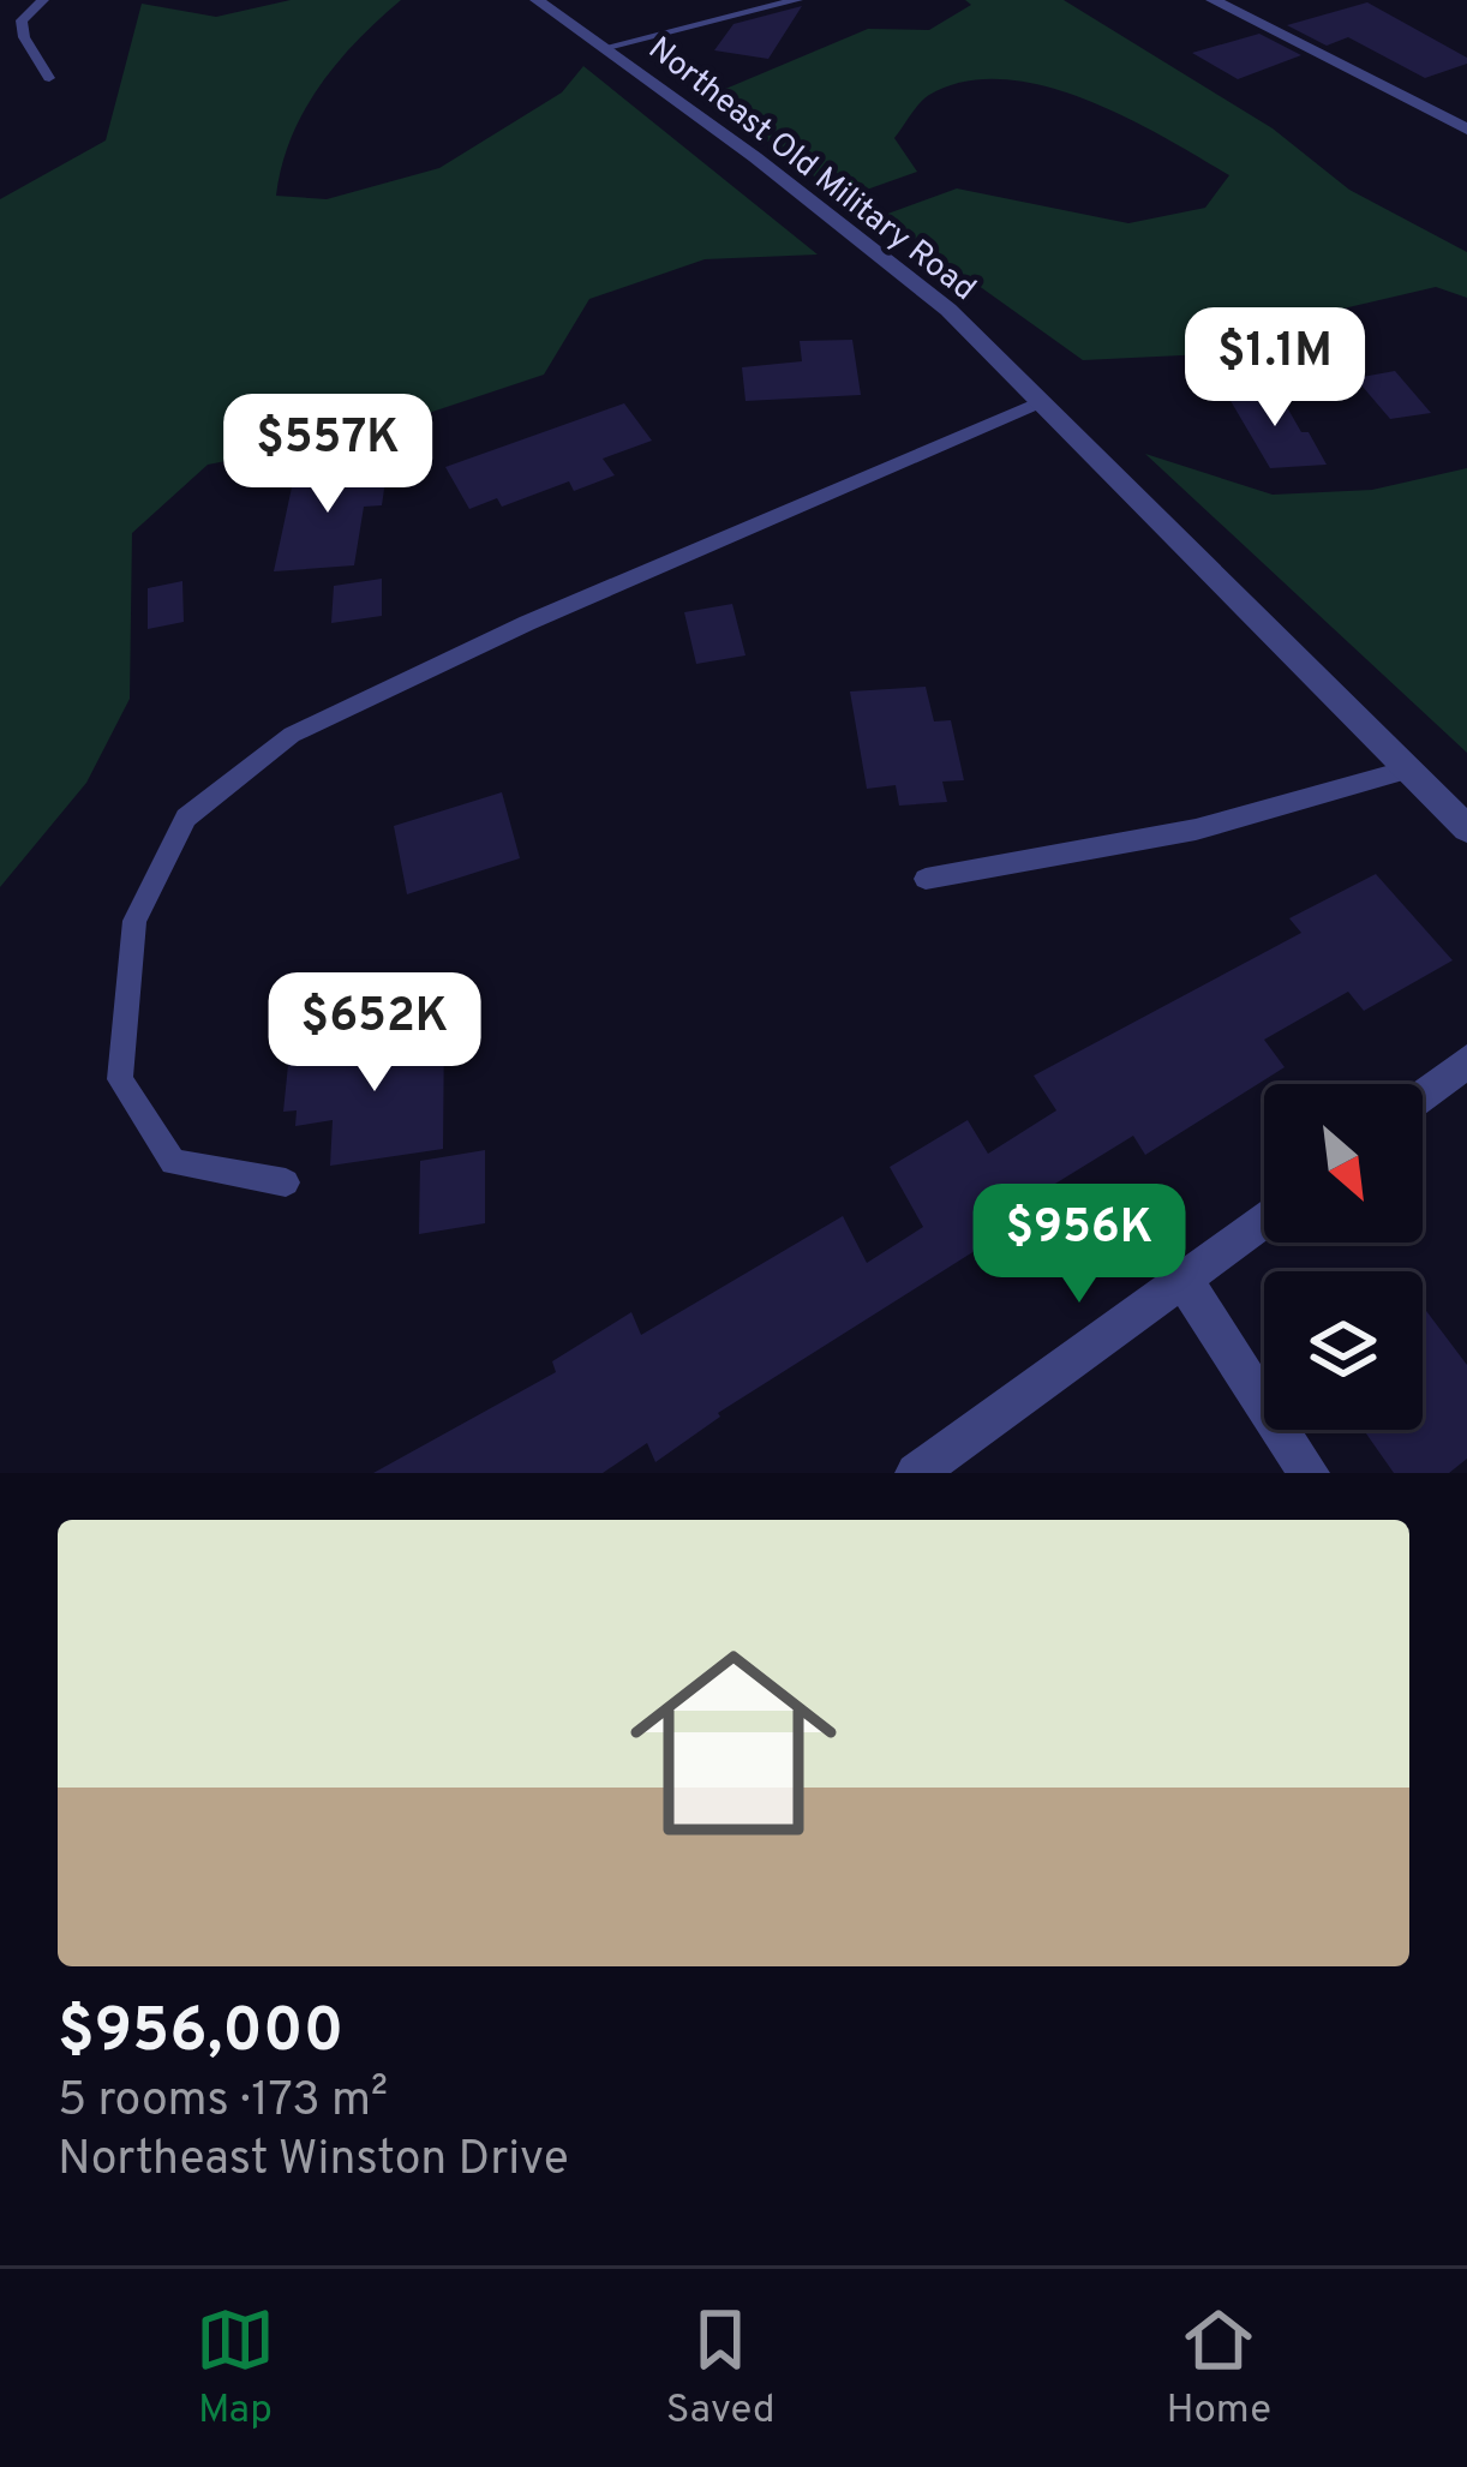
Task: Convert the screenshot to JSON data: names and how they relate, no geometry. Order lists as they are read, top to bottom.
{
  "streets": {
    "street": ["Northeast Old Military Road"]
  },
  "north": "bottom right",
  "page": {
    "price": [
      "$1.1M",
      "$557K",
      "$652K",
      "$956K"
    ],
    "list": [
      {
        "name": "$956,000",
        "note": "5 rooms · 173 m² · Northeast Winston Drive"
      }
    ],
    "tabs": ["Map", "Saved", "Home"]
  }
}
